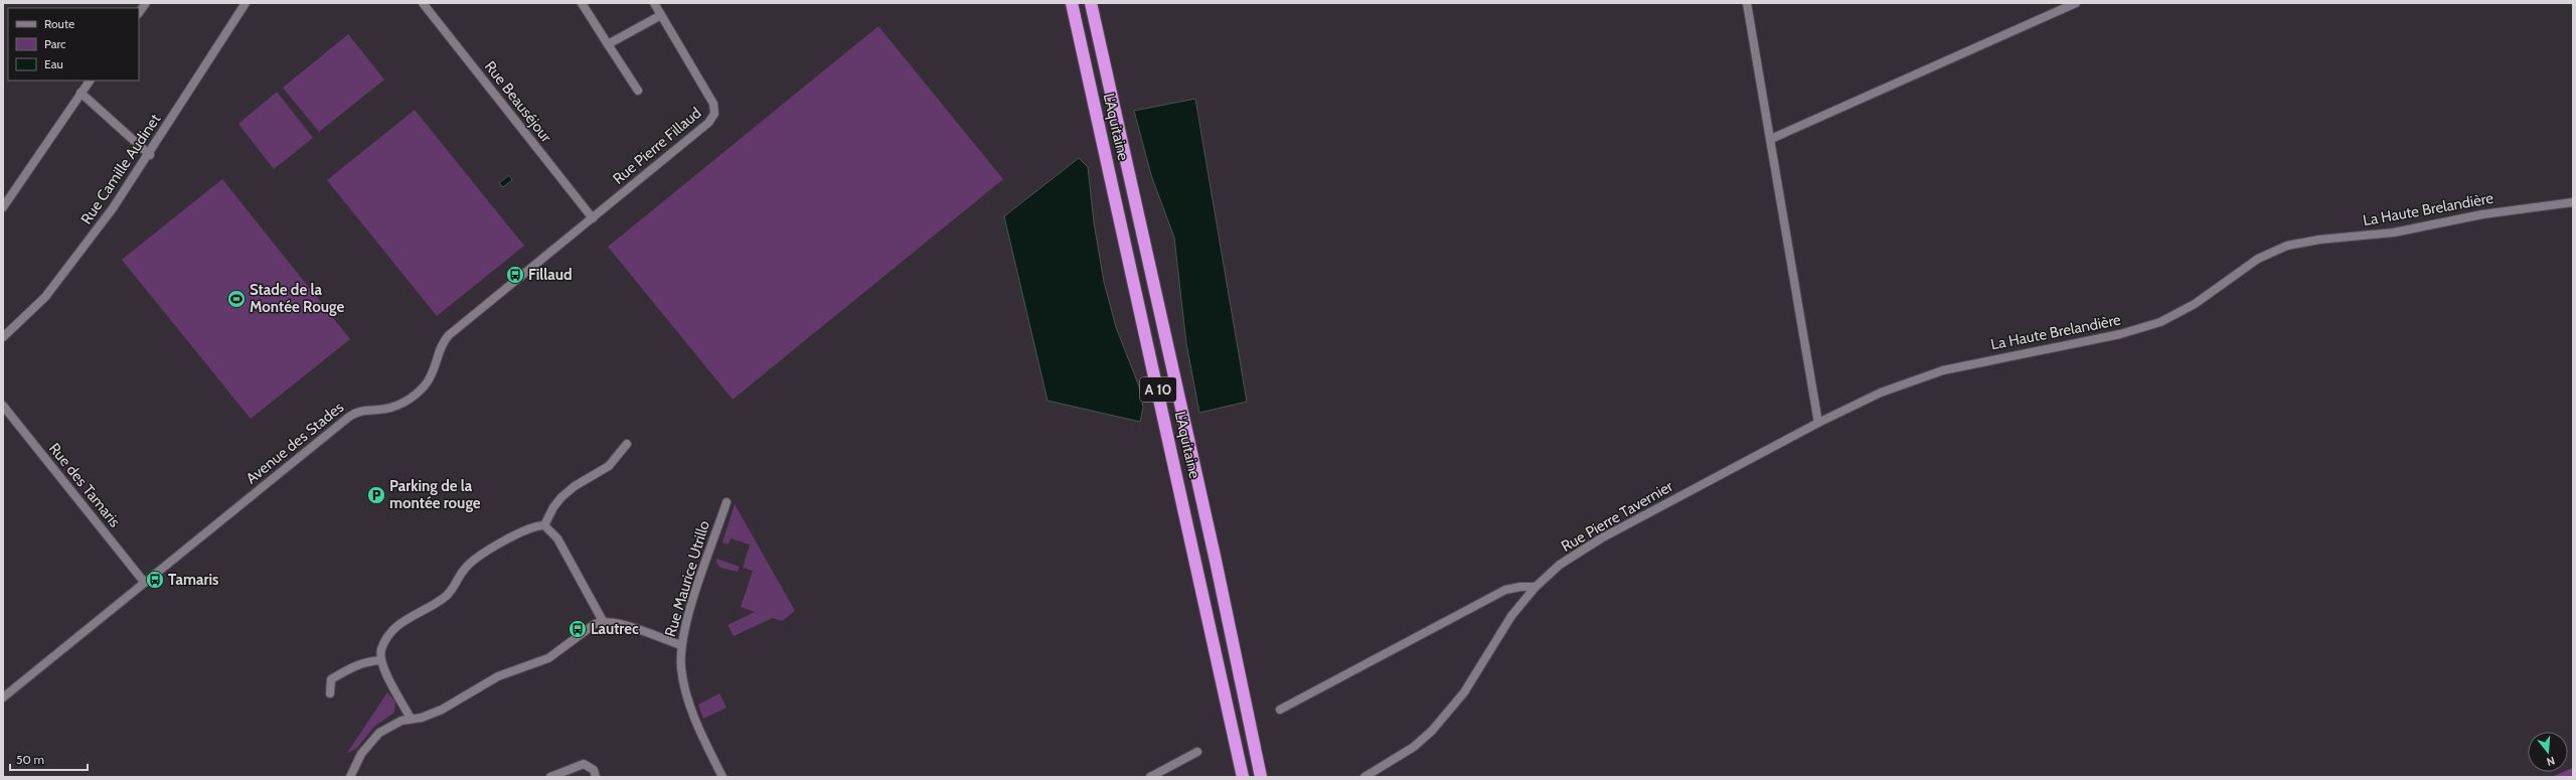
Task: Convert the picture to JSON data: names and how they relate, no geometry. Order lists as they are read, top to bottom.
{
  "streets": {
    "highway": ["L'Aquitaine", "A 10"],
    "street": [
      "Rue Beauséjour",
      "Rue Pierre Fillaud",
      "Rue Camille Audinet",
      "La Haute Brelandière",
      "Avenue des Stades",
      "Rue des Tamaris",
      "Rue Pierre Tavernier",
      "Rue Maurice Utrillo"
    ]
  },
  "crossings": [
    ["Rue Beauséjour", "Rue Pierre Fillaud"],
    ["Rue Beauséjour", "Avenue des Stades"],
    ["Rue Pierre Fillaud", "Avenue des Stades"],
    ["La Haute Brelandière", "Rue Pierre Tavernier"],
    ["Avenue des Stades", "Rue des Tamaris"]
  ],
  "places": {
    "bus stop": ["Fillaud", "Tamaris", "Lautrec"],
    "sports": ["Stade de la Montée Rouge"],
    "parking": ["Parking de la montée rouge"]
  },
  "legend": ["Route", "Parc", "Eau"],
  "scale_bar": "50 m",
  "north": "bottom"
}
